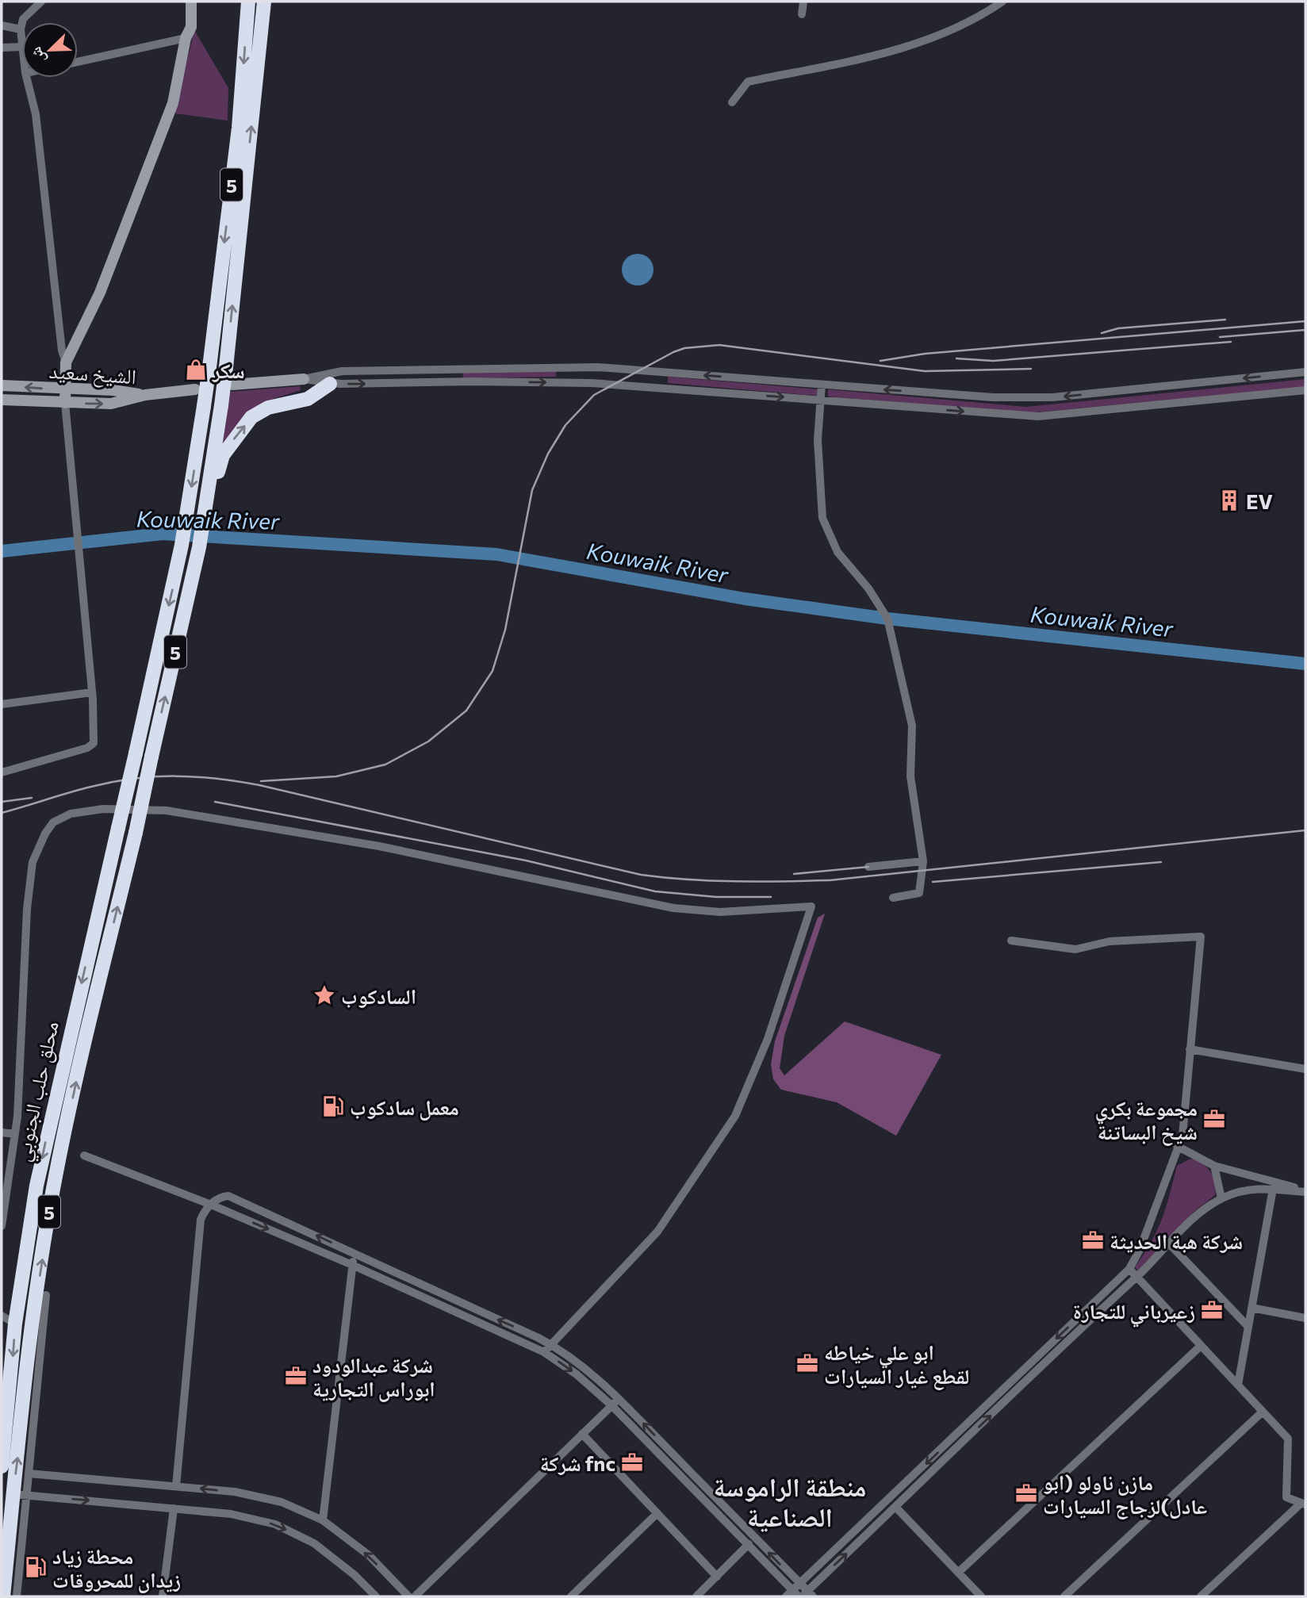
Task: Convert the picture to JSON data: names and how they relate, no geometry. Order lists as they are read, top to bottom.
{
  "streets": {
    "highway": ["5", "محلق حلب الجنوبي"],
    "main road": ["الشيخ سعيد"]
  },
  "districts": ["منطقة الراموسة الصناعية"],
  "water": ["Kouwaik River"],
  "places": {
    "shop": ["سكر"],
    "building": ["EV"],
    "place": ["السادكوب"],
    "fuel station": ["معمل سادكوب", "محطة زياد زيدان للمحروقات"],
    "office": [
      "مجموعة بكري شيخ البساتنة",
      "شركة هبة الحديثة",
      "زعيرباني للتجارة",
      "ابو علي خياطه لقطع غيار السيارات",
      "شركة عبدالودود ابوراس التجارية",
      "شركة fnc",
      "مازن ناولو (ابو عادل)لزجاج السيارات"
    ]
  },
  "north": "bottom left"
}
